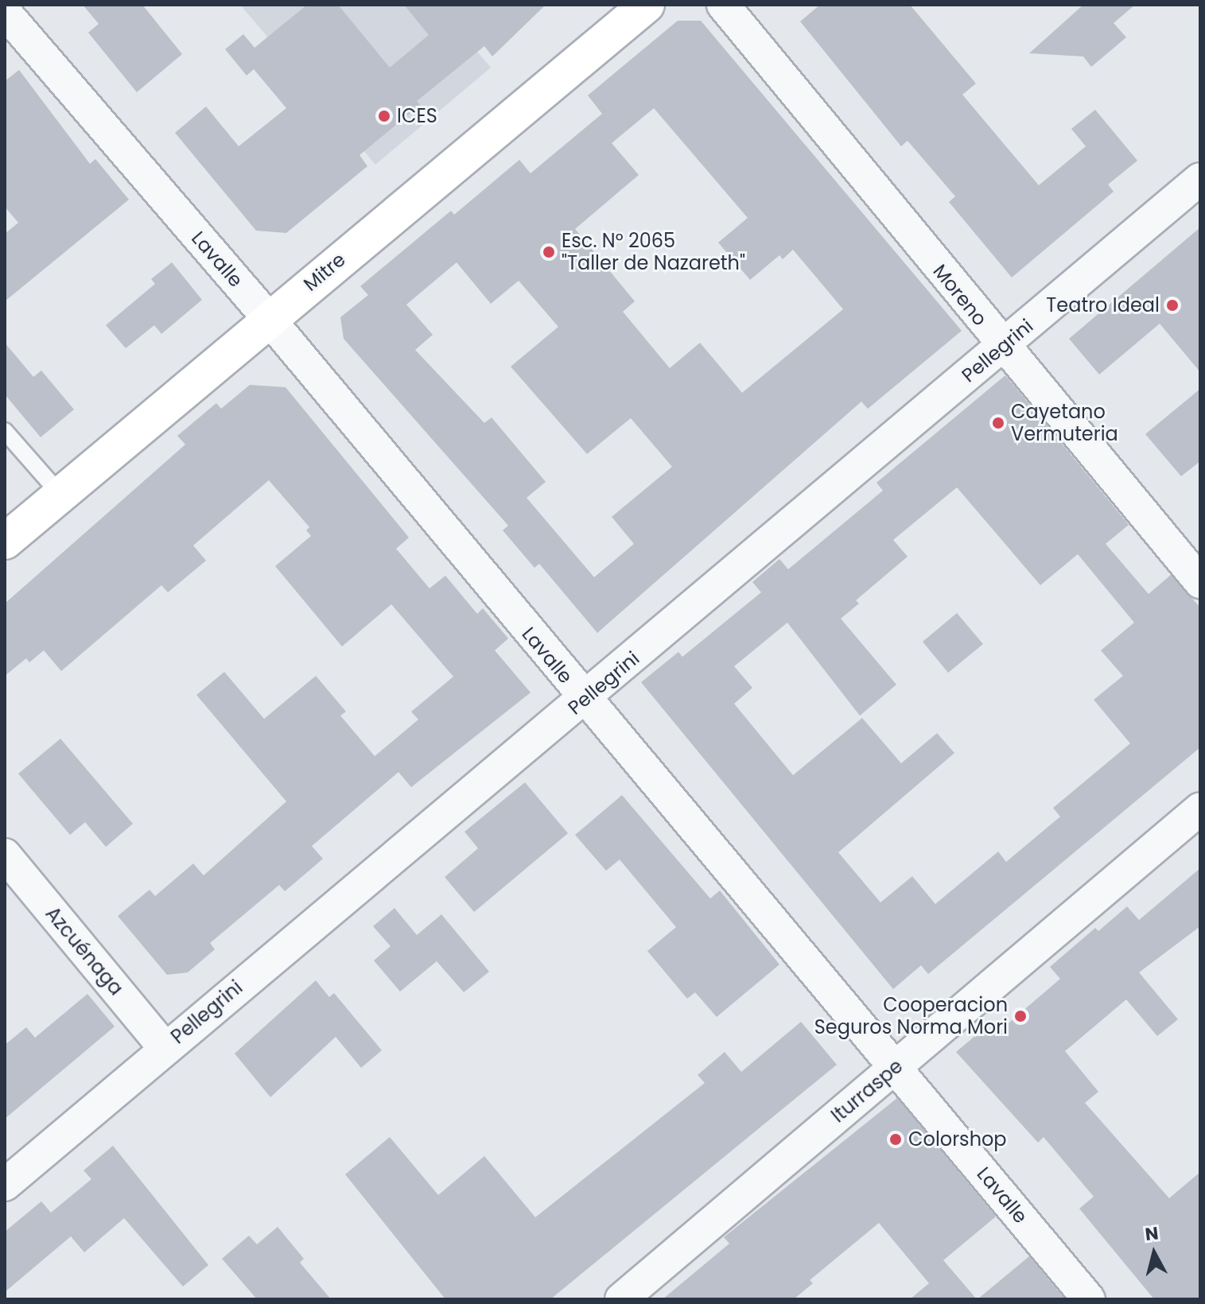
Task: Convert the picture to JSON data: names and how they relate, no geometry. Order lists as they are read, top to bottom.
{
  "streets": {
    "street": [
      "Lavalle",
      "Mitre",
      "Moreno",
      "Pellegrini",
      "Azcuénaga",
      "Iturraspe"
    ]
  },
  "crossings": [
    ["Lavalle", "Mitre"],
    ["Lavalle", "Pellegrini"],
    ["Lavalle", "Iturraspe"],
    ["Moreno", "Pellegrini"],
    ["Pellegrini", "Azcuénaga"]
  ],
  "places": [
    "ICES",
    "Esc. N° 2065 \"Taller de Nazareth\"",
    "Teatro Ideal",
    "Cayetano Vermuteria",
    "Cooperacion Seguros Norma Mori",
    "Colorshop"
  ],
  "north": "top"
}
